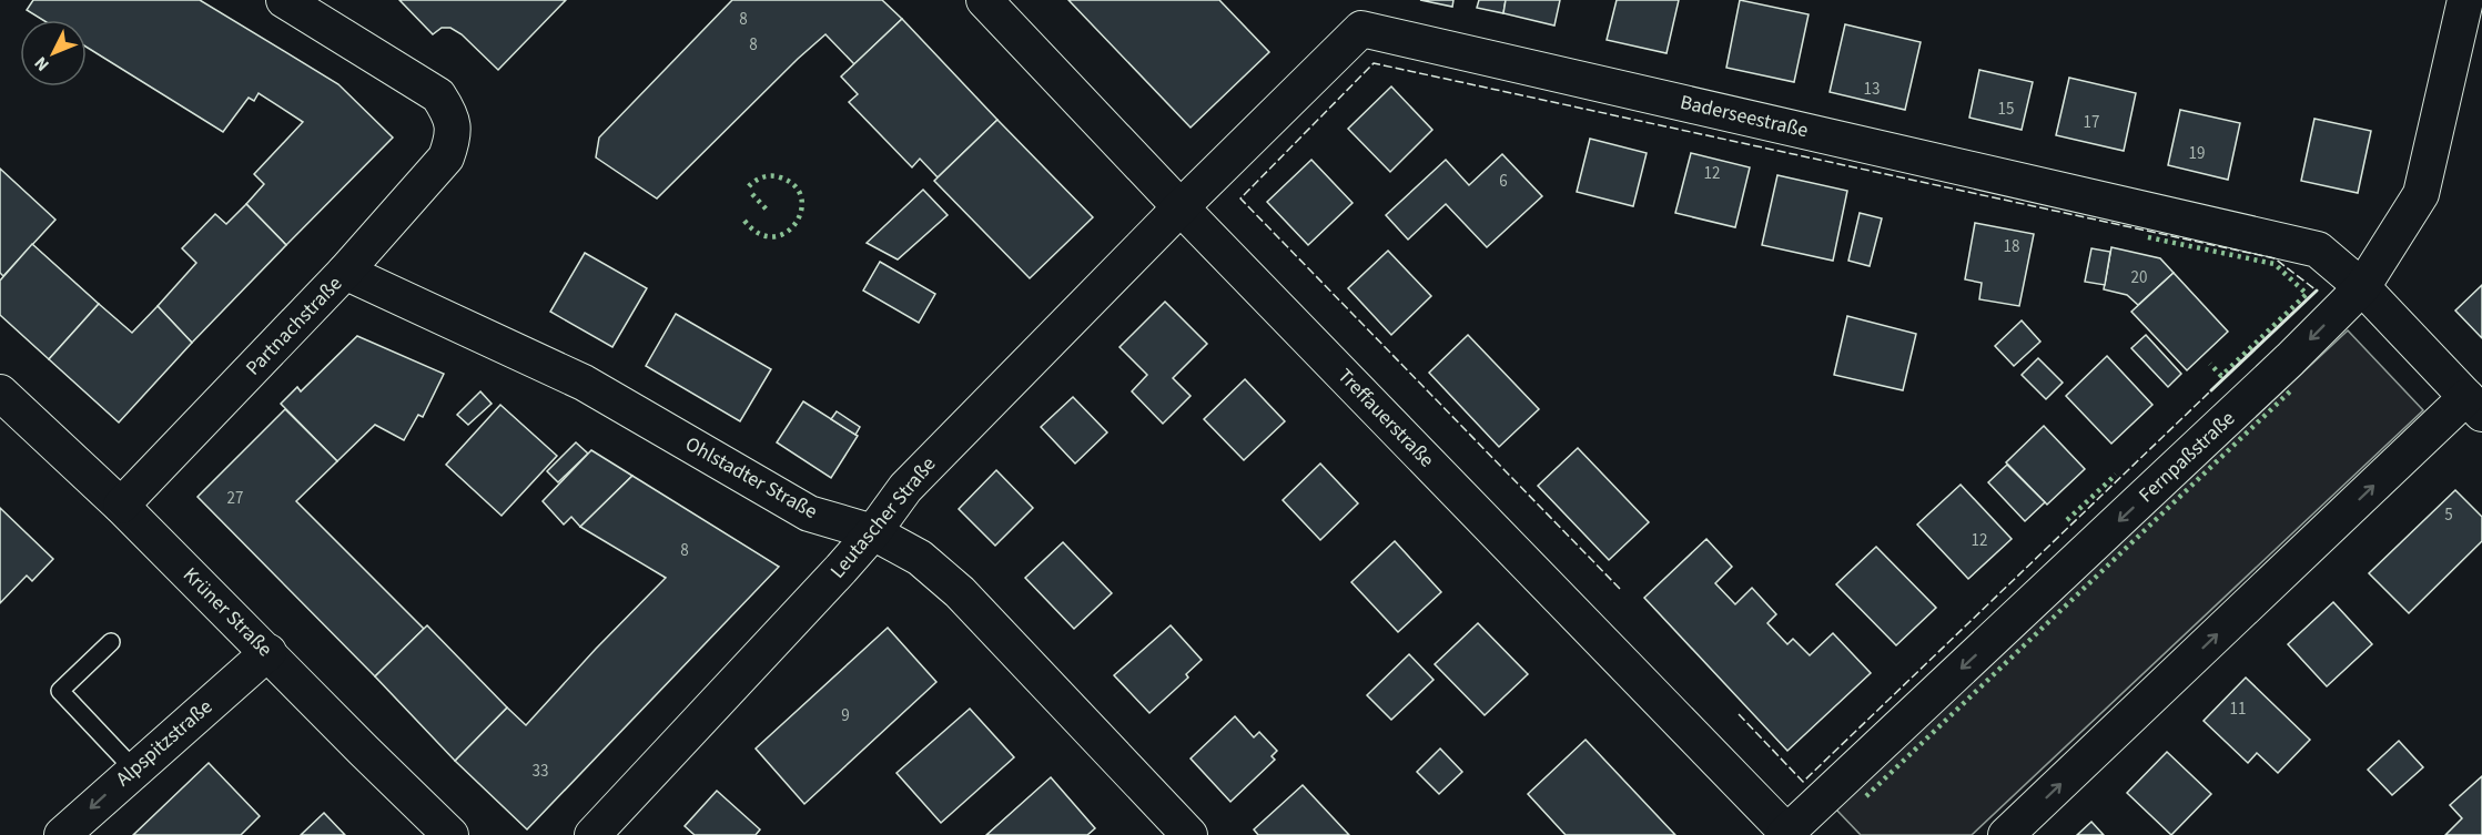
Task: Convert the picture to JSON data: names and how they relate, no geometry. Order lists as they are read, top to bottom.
{
  "streets": {
    "street": [
      "Baderseestraße",
      "Partnachstraße",
      "Treffauerstraße",
      "Fernpaßstraße",
      "Ohlstadter Straße",
      "Leutascher Straße",
      "Krüner Straße",
      "Alpspitzstraße"
    ]
  },
  "crossings": [
    ["Baderseestraße", "Treffauerstraße"],
    ["Baderseestraße", "Fernpaßstraße"],
    ["Baderseestraße", "Leutascher Straße"],
    ["Partnachstraße", "Ohlstadter Straße"],
    ["Partnachstraße", "Krüner Straße"],
    ["Treffauerstraße", "Fernpaßstraße"],
    ["Treffauerstraße", "Leutascher Straße"],
    ["Ohlstadter Straße", "Leutascher Straße"],
    ["Krüner Straße", "Alpspitzstraße"]
  ],
  "one_way": ["Alpspitzstraße"],
  "house_numbers": [
    "8",
    "8",
    "13",
    "15",
    "17",
    "19",
    "12",
    "6",
    "18",
    "20",
    "27",
    "5",
    "12",
    "8",
    "11",
    "9",
    "33"
  ],
  "north": "bottom left"
}
